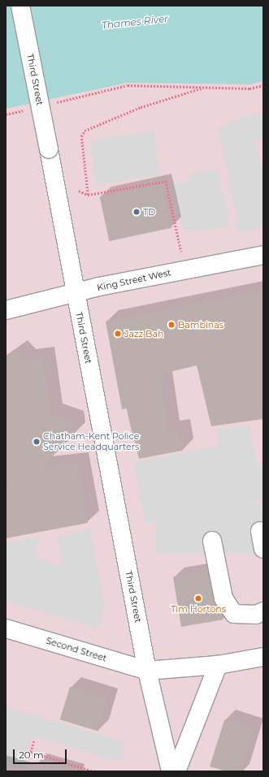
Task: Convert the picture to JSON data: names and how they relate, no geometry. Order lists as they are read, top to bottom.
{
  "streets": {
    "street": ["Third Street", "King Street West", "Second Street"]
  },
  "crossings": [
    ["Third Street", "King Street West"],
    ["Third Street", "Second Street"]
  ],
  "water": ["Thames River"],
  "places": [
    "TD",
    "Bambinas",
    "Jazz Bah",
    "Chatham-Kent Police Service Headquarters",
    "Tim Hortons"
  ],
  "scale_bar": "20 m"
}
